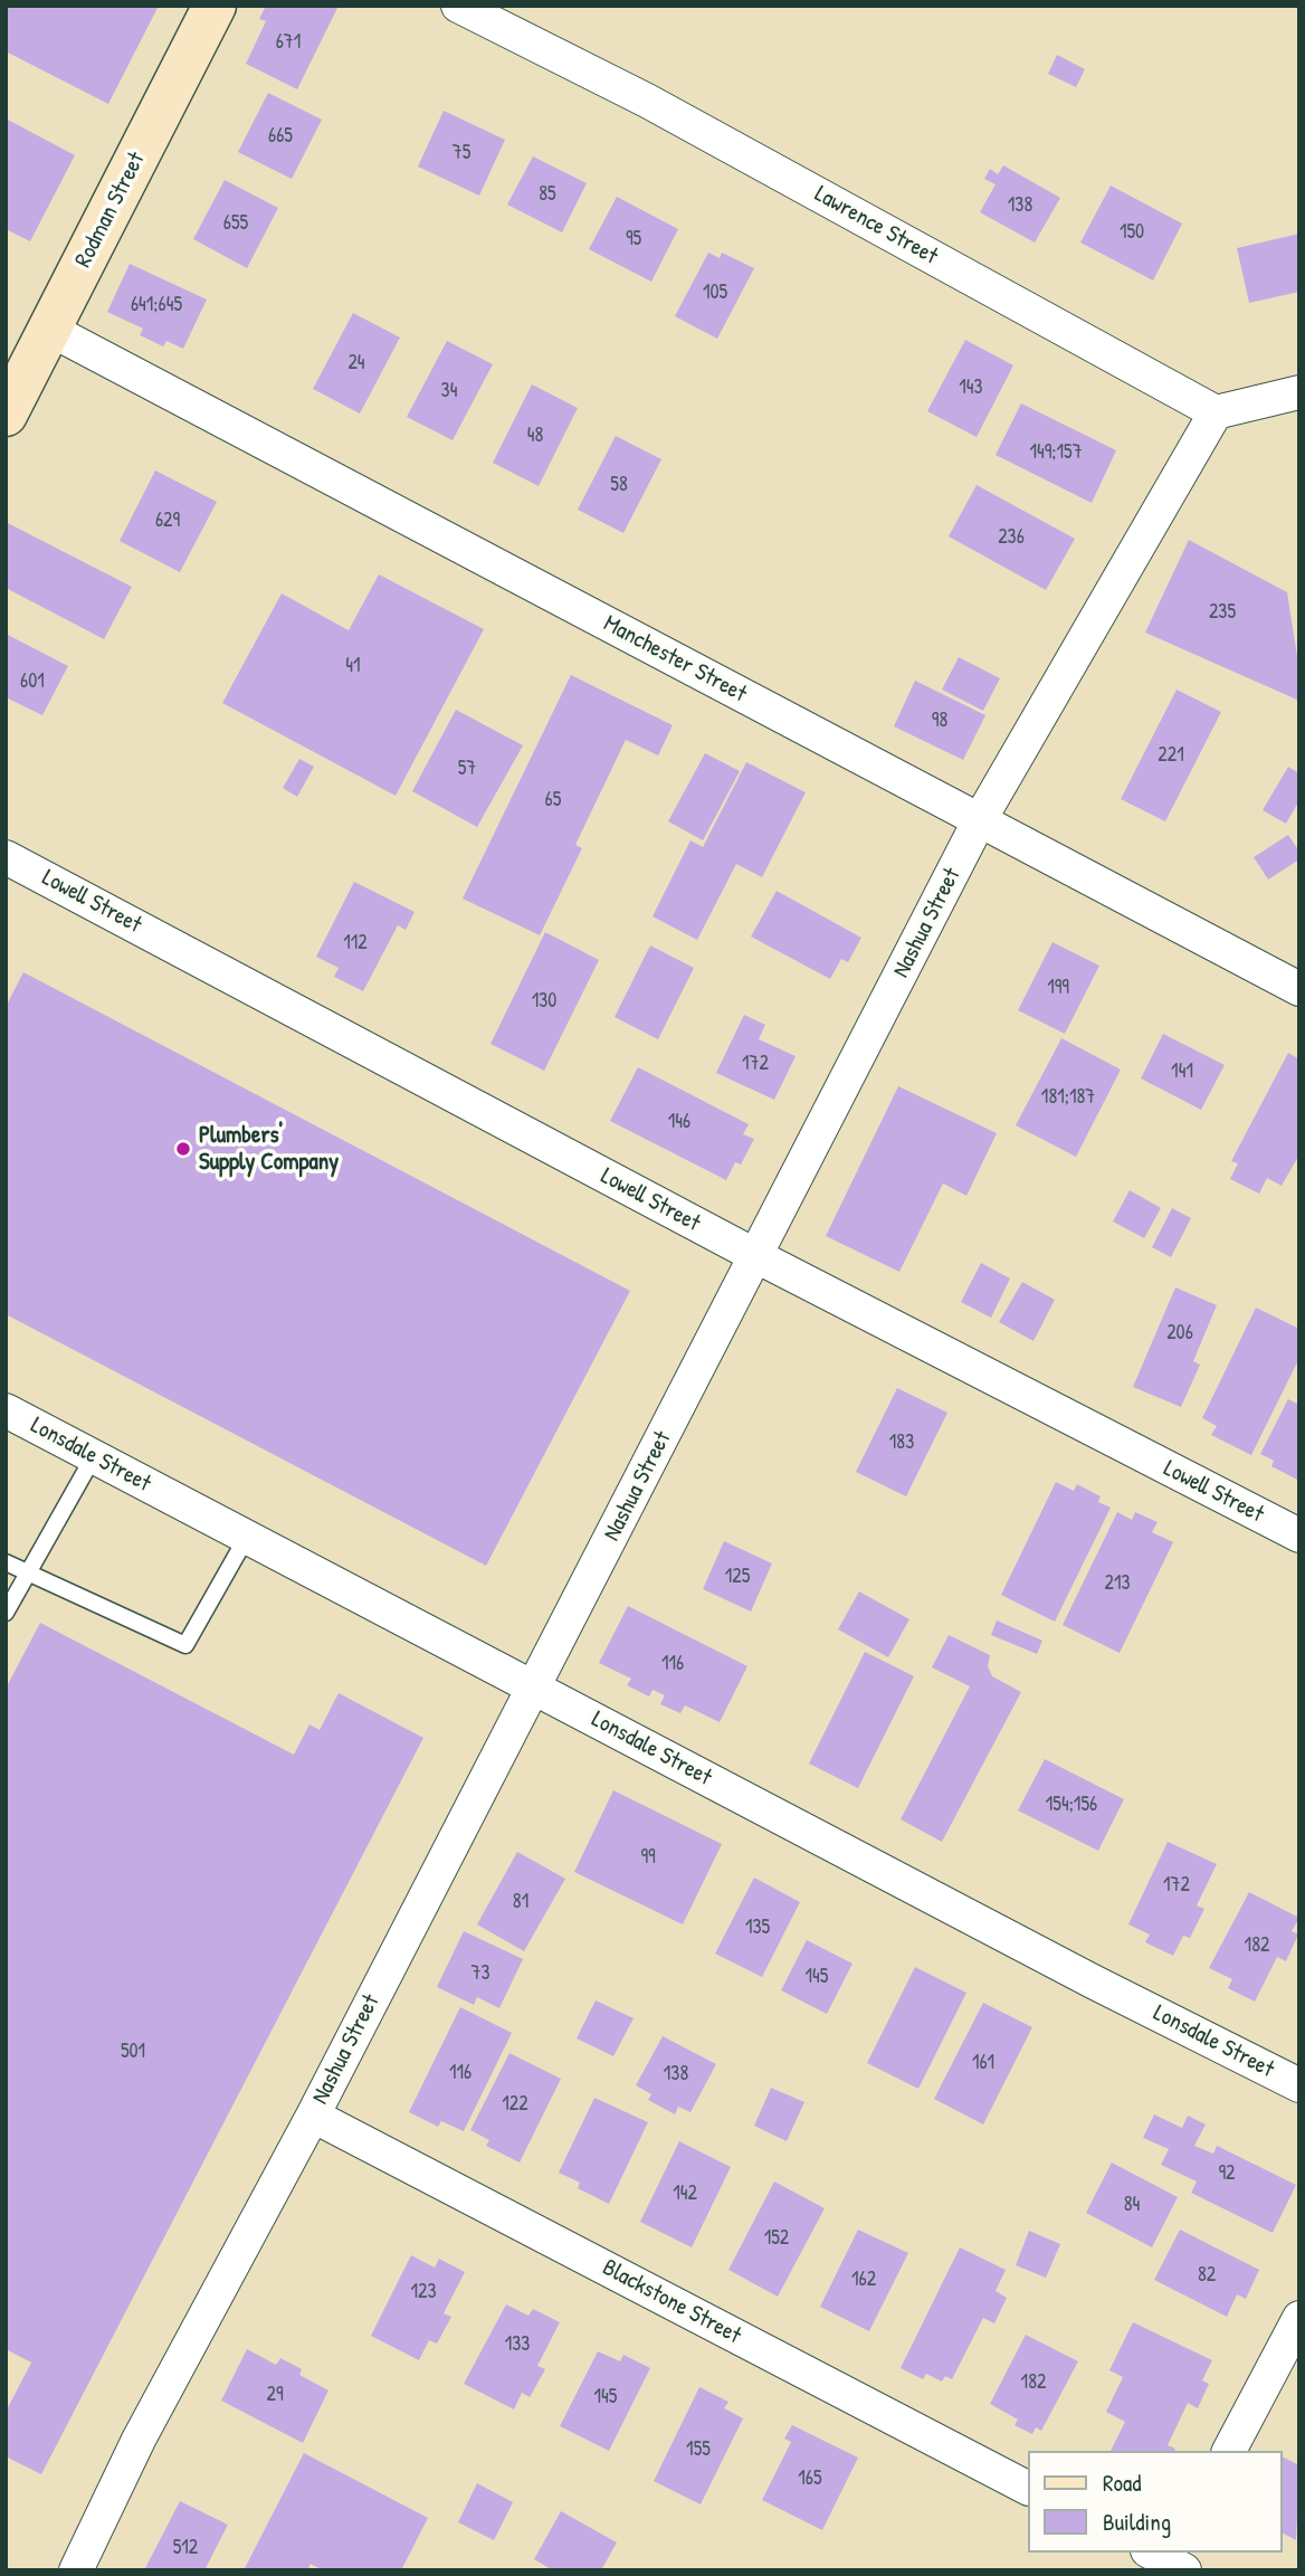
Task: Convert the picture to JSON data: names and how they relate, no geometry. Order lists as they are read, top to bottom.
{
  "streets": {
    "main road": ["Rodman Street"],
    "street": [
      "Lawrence Street",
      "Manchester Street",
      "Lowell Street",
      "Nashua Street",
      "Lonsdale Street",
      "Blackstone Street"
    ]
  },
  "crossings": [
    ["Rodman Street", "Manchester Street"],
    ["Lawrence Street", "Nashua Street"],
    ["Manchester Street", "Nashua Street"],
    ["Lowell Street", "Nashua Street"],
    ["Nashua Street", "Lonsdale Street"],
    ["Nashua Street", "Blackstone Street"]
  ],
  "places": ["Plumbers' Supply Company"],
  "house_numbers": [
    "671",
    "665",
    "75",
    "85",
    "138",
    "655",
    "150",
    "95",
    "105",
    "641;645",
    "24",
    "143",
    "34",
    "48",
    "149;157",
    "58",
    "629",
    "236",
    "235",
    "41",
    "601",
    "98",
    "221",
    "57",
    "65",
    "112",
    "199",
    "130",
    "172",
    "141",
    "181;187",
    "146",
    "206",
    "183",
    "125",
    "213",
    "116",
    "154;156",
    "99",
    "172",
    "81",
    "135",
    "182",
    "73",
    "145",
    "501",
    "161",
    "116",
    "138",
    "122",
    "92",
    "142",
    "84",
    "152",
    "82",
    "162",
    "123",
    "133",
    "182",
    "29",
    "145",
    "155",
    "165",
    "512"
  ],
  "legend": ["Road", "Building"]
}
